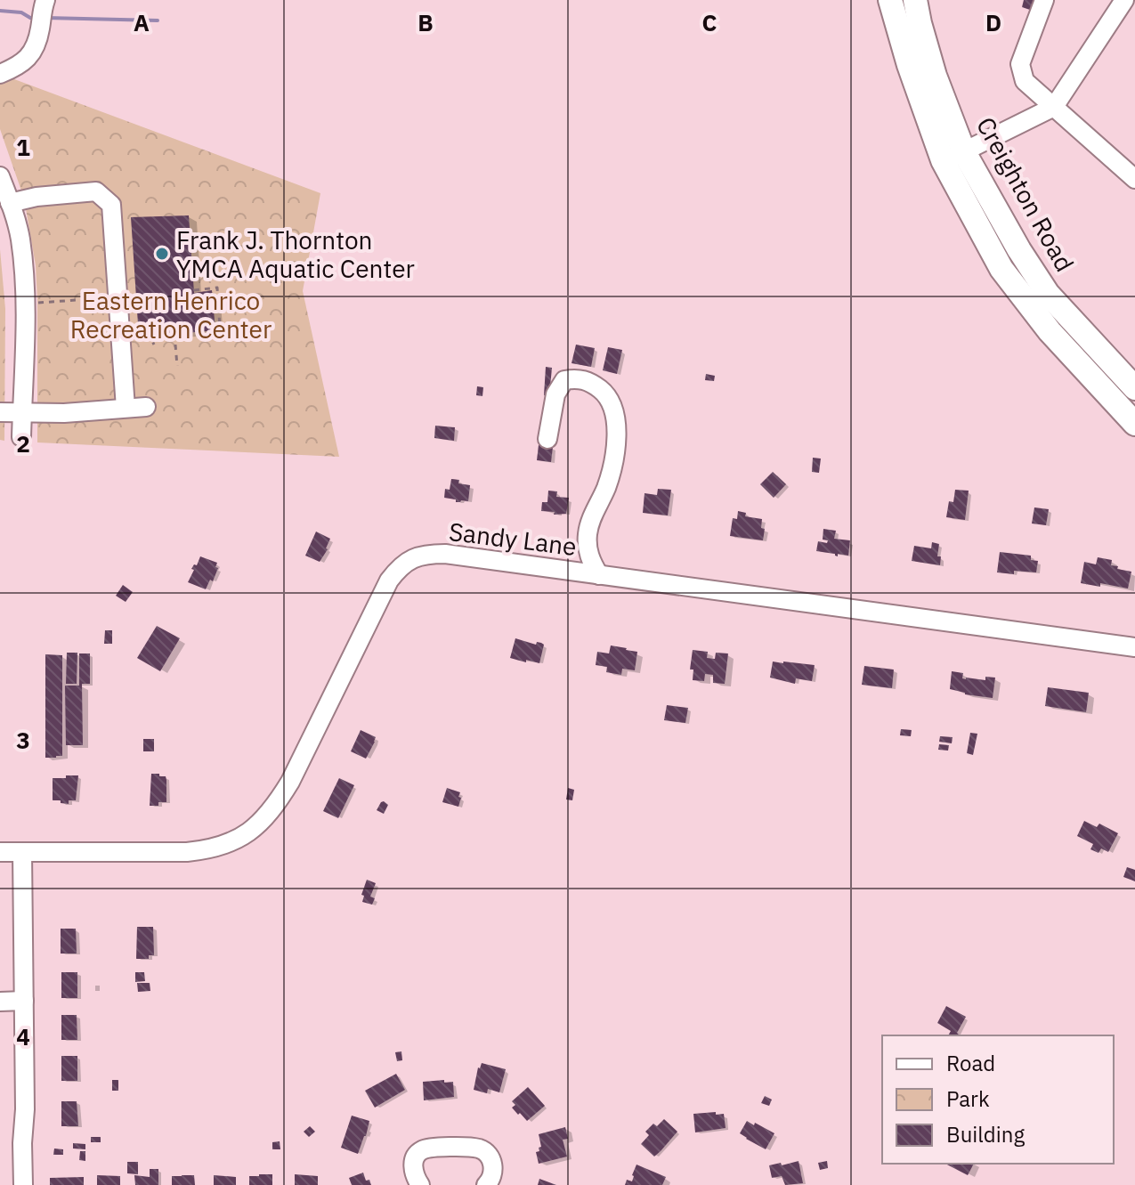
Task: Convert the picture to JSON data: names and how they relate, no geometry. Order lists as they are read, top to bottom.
{
  "streets": {
    "main road": ["Creighton Road"],
    "street": ["Sandy Lane"]
  },
  "parks": ["Eastern Henrico Recreation Center"],
  "places": ["Frank J. Thornton YMCA Aquatic Center"],
  "legend": ["Road", "Park", "Building"],
  "grid": {
    "columns": [
      "A",
      "B",
      "C",
      "D"
    ],
    "rows": [
      "1",
      "2",
      "3",
      "4"
    ]
  }
}
